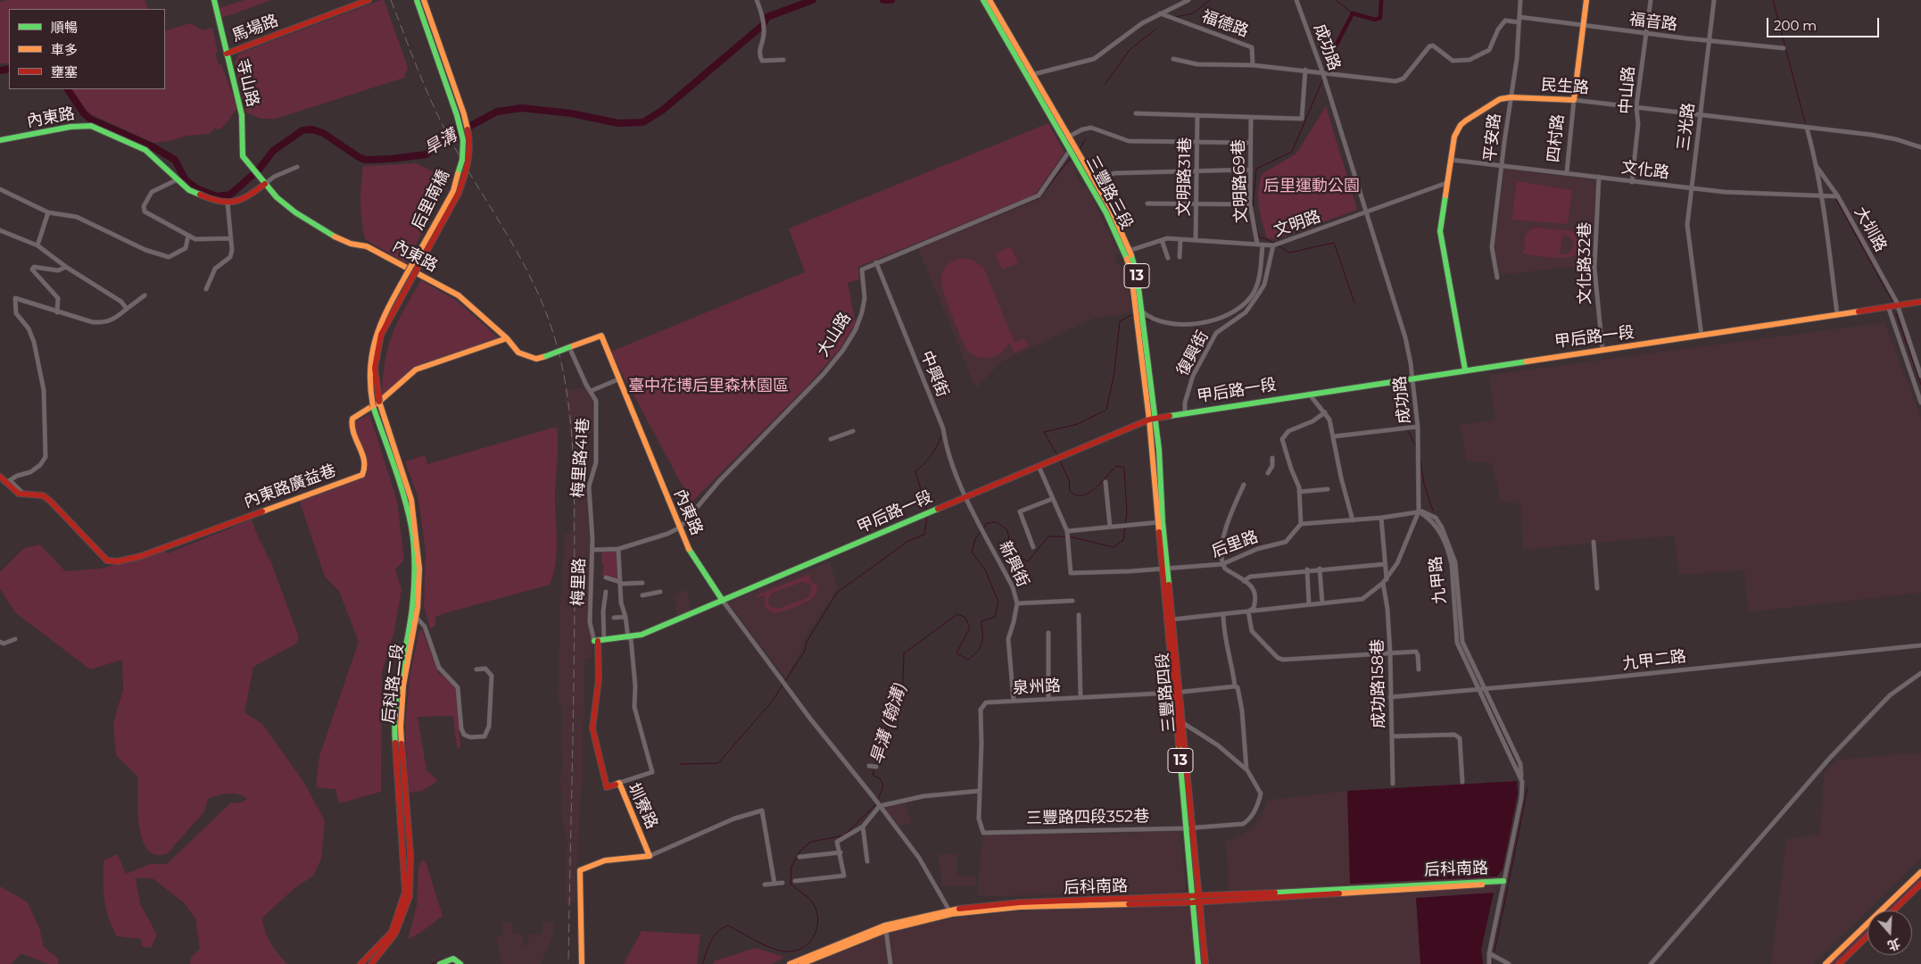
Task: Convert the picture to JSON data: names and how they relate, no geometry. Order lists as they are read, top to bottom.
{
  "streets": {
    "street": [
      "福音路",
      "福德路",
      "馬場路",
      "成功路",
      "寺山路",
      "民生路",
      "中山路",
      "內東路",
      "三光路",
      "平安路",
      "四村路",
      "文化路",
      "文明路31巷",
      "文明路69巷",
      "三豐路三段",
      "后里南橋",
      "文明路",
      "大圳路",
      "文化路32巷",
      "13",
      "大山路",
      "甲后路一段",
      "復興街",
      "中興街",
      "梅里路41巷",
      "內東路廣益巷",
      "后里路",
      "新興街",
      "九甲路",
      "梅里路",
      "九甲二路",
      "后科路二段",
      "成功路158巷",
      "泉州路",
      "三豐路四段",
      "圳寮路",
      "三豐路四段352巷",
      "后科南路"
    ]
  },
  "crossings": [
    ["福音路", "中山路"],
    ["福音路", "三光路"],
    ["福音路", "平安路"],
    ["福音路", "四村路"],
    ["馬場路", "寺山路"],
    ["成功路", "文明路"],
    ["成功路", "甲后路一段"],
    ["成功路", "九甲路"],
    ["成功路", "成功路158巷"],
    ["成功路", "三豐路四段"],
    ["寺山路", "內東路"],
    ["民生路", "中山路"],
    ["民生路", "三光路"],
    ["民生路", "平安路"],
    ["民生路", "四村路"],
    ["民生路", "文化路"],
    ["民生路", "文明路"],
    ["民生路", "大圳路"],
    ["民生路", "甲后路一段"],
    ["中山路", "文化路"],
    ["內東路", "大山路"],
    ["內東路", "甲后路一段"],
    ["內東路", "梅里路41巷"],
    ["內東路", "內東路廣益巷"],
    ["內東路", "梅里路"],
    ["三光路", "文化路"],
    ["三光路", "甲后路一段"],
    ["平安路", "文化路"],
    ["四村路", "文化路"],
    ["文化路", "大圳路"],
    ["文化路", "文化路32巷"],
    ["文明路31巷", "文明路"],
    ["文明路69巷", "文明路"],
    ["三豐路三段", "文明路"],
    ["三豐路三段", "大山路"],
    ["三豐路三段", "甲后路一段"],
    ["三豐路三段", "復興街"],
    ["三豐路三段", "三豐路四段"],
    ["后里南橋", "內東路廣益巷"],
    ["后里南橋", "后科路二段"],
    ["文明路", "復興街"],
    ["大圳路", "甲后路一段"],
    ["文化路32巷", "甲后路一段"],
    ["大山路", "中興街"],
    ["大山路", "梅里路"],
    ["甲后路一段", "復興街"],
    ["甲后路一段", "中興街"],
    ["甲后路一段", "新興街"],
    ["甲后路一段", "梅里路"],
    ["甲后路一段", "三豐路四段"],
    ["甲后路一段", "圳寮路"],
    ["中興街", "新興街"],
    ["梅里路41巷", "梅里路"],
    ["內東路廣益巷", "后科路二段"],
    ["后里路", "三豐路四段"],
    ["新興街", "泉州路"],
    ["九甲路", "九甲二路"],
    ["九甲路", "后科南路"],
    ["梅里路", "圳寮路"],
    ["九甲二路", "成功路158巷"],
    ["泉州路", "三豐路四段"],
    ["泉州路", "三豐路四段352巷"],
    ["三豐路四段", "三豐路四段352巷"],
    ["三豐路四段", "后科南路"]
  ],
  "water": ["旱溝", "旱溝 (翰溝)"],
  "parks": ["后里運動公園", "臺中花博后里森林園區"],
  "legend": ["順暢", "車多", "壅塞"],
  "scale_bar": "200 m",
  "north": "bottom"
}
